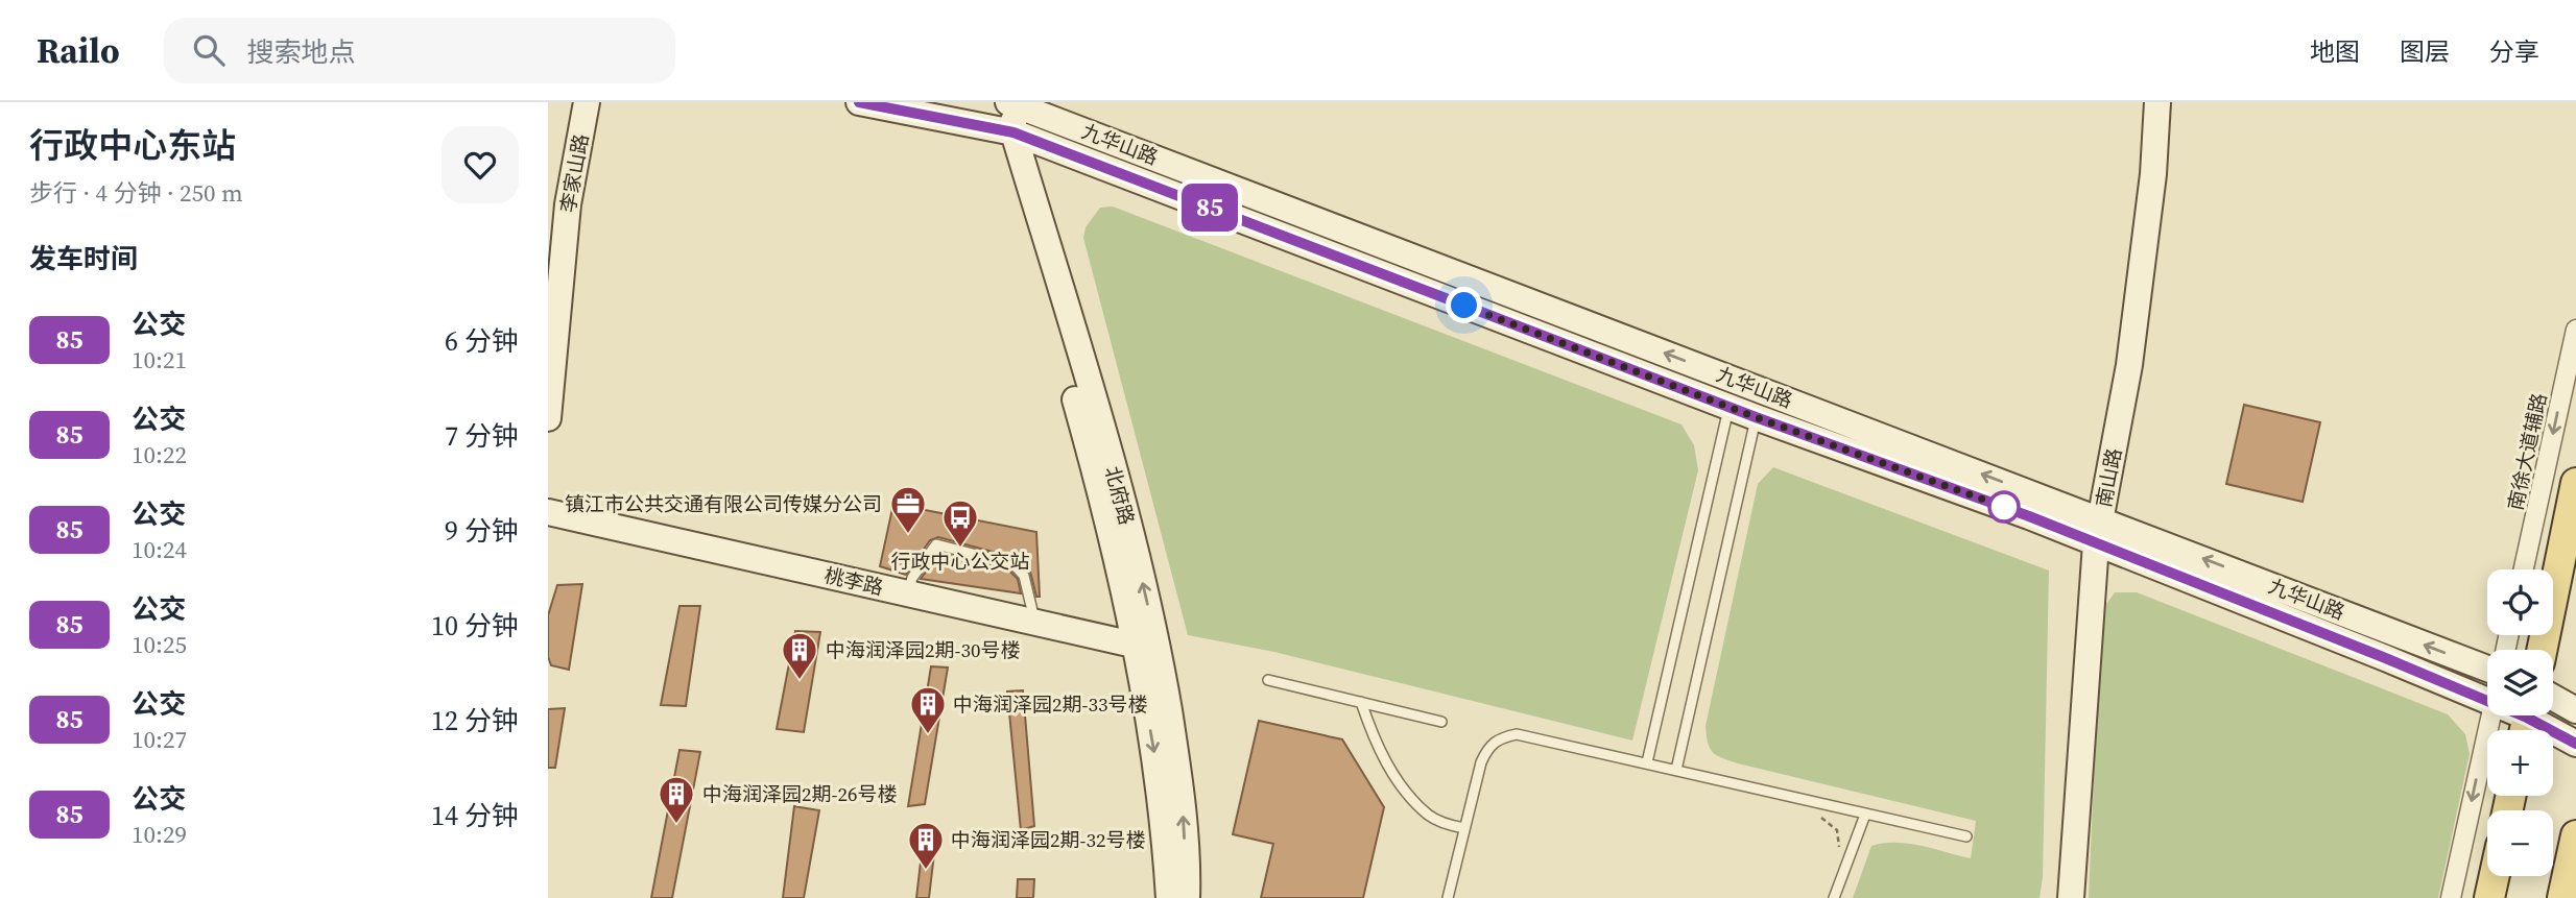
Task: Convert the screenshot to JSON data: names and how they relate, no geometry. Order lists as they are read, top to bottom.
{
  "streets": {
    "main road": [
      "九华山路",
      "李家山路",
      "南山路",
      "北府路",
      "桃李路"
    ],
    "street": ["南徐大道辅路"]
  },
  "crossings": [
    ["九华山路", "南山路"],
    ["九华山路", "北府路"],
    ["北府路", "桃李路"]
  ],
  "one_way": ["南徐大道辅路"],
  "places": {
    "office": ["镇江市公共交通有限公司传媒分公司"],
    "bus stop": ["行政中心公交站"],
    "building": [
      "中海润泽园2期-30号楼",
      "中海润泽园2期-33号楼",
      "中海润泽园2期-26号楼",
      "中海润泽园2期-32号楼"
    ]
  },
  "lines": ["bus line 85"],
  "page": {
    "header": "Railo",
    "search": "搜索地点",
    "nav": ["地图", "图层", "分享"],
    "heading": [
      ["行政中心东站", "步行 · 4 分钟 · 250 m"],
      "发车时间"
    ],
    "on_map": "85",
    "list": [
      {
        "mark": "85",
        "name": "公交",
        "note": "10:21",
        "value": "6 分钟"
      },
      {
        "mark": "85",
        "name": "公交",
        "note": "10:22",
        "value": "7 分钟"
      },
      {
        "mark": "85",
        "name": "公交",
        "note": "10:24",
        "value": "9 分钟"
      },
      {
        "mark": "85",
        "name": "公交",
        "note": "10:25",
        "value": "10 分钟"
      },
      {
        "mark": "85",
        "name": "公交",
        "note": "10:27",
        "value": "12 分钟"
      },
      {
        "mark": "85",
        "name": "公交",
        "note": "10:29",
        "value": "14 分钟"
      }
    ],
    "map_buttons": ["+", "−"]
  }
}
